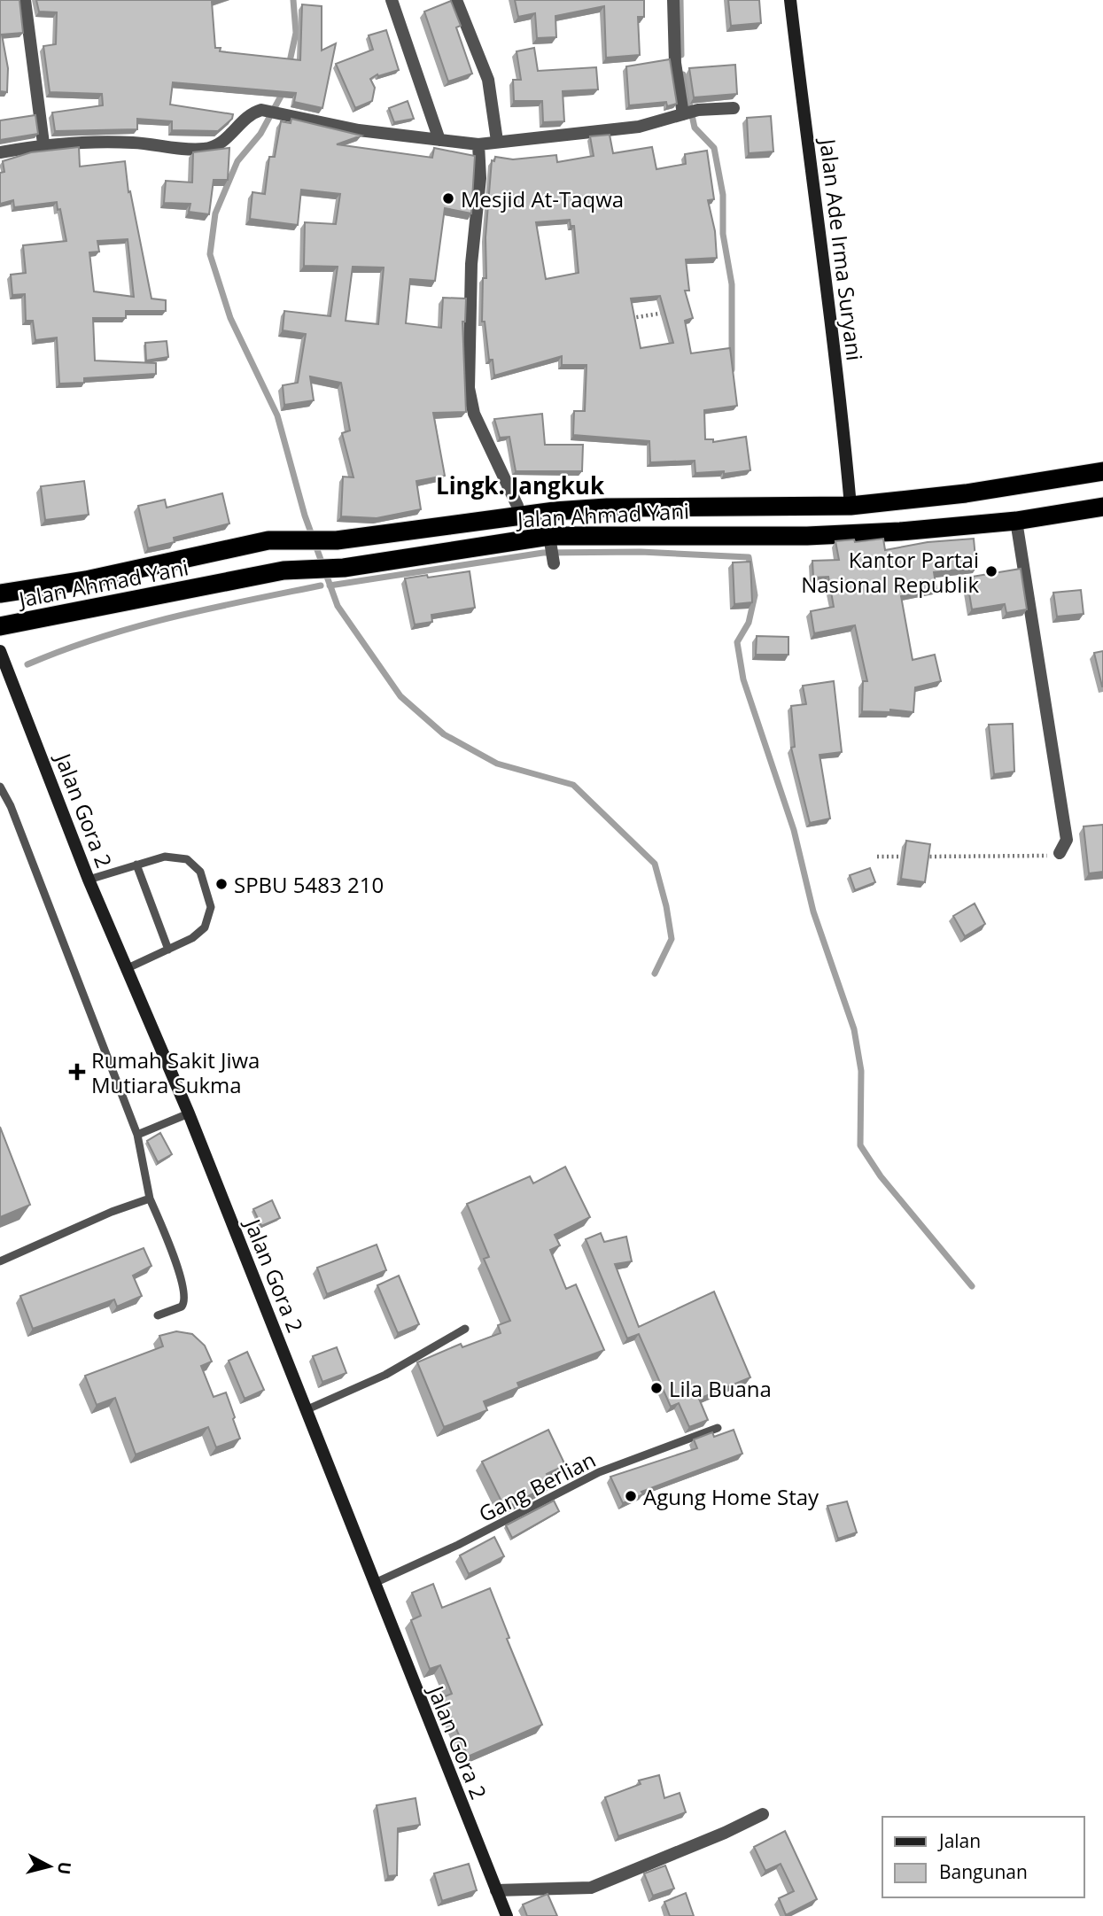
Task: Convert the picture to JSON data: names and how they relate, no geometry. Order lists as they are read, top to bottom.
{
  "streets": {
    "highway": ["Jalan Ahmad Yani"],
    "street": ["Jalan Ade Irma Suryani", "Jalan Gora 2"],
    "lane": ["Gang Berlian"]
  },
  "crossings": [
    ["Jalan Gora 2", "Gang Berlian"]
  ],
  "districts": ["Lingk. Jangkuk"],
  "places": {
    "other": [
      "Mesjid At-Taqwa",
      "Kantor Partai Nasional Republik",
      "SPBU 5483 210",
      "Lila Buana",
      "Agung Home Stay"
    ],
    "health": ["Rumah Sakit Jiwa Mutiara Sukma"]
  },
  "legend": ["Jalan", "Bangunan"],
  "north": "right"
}
